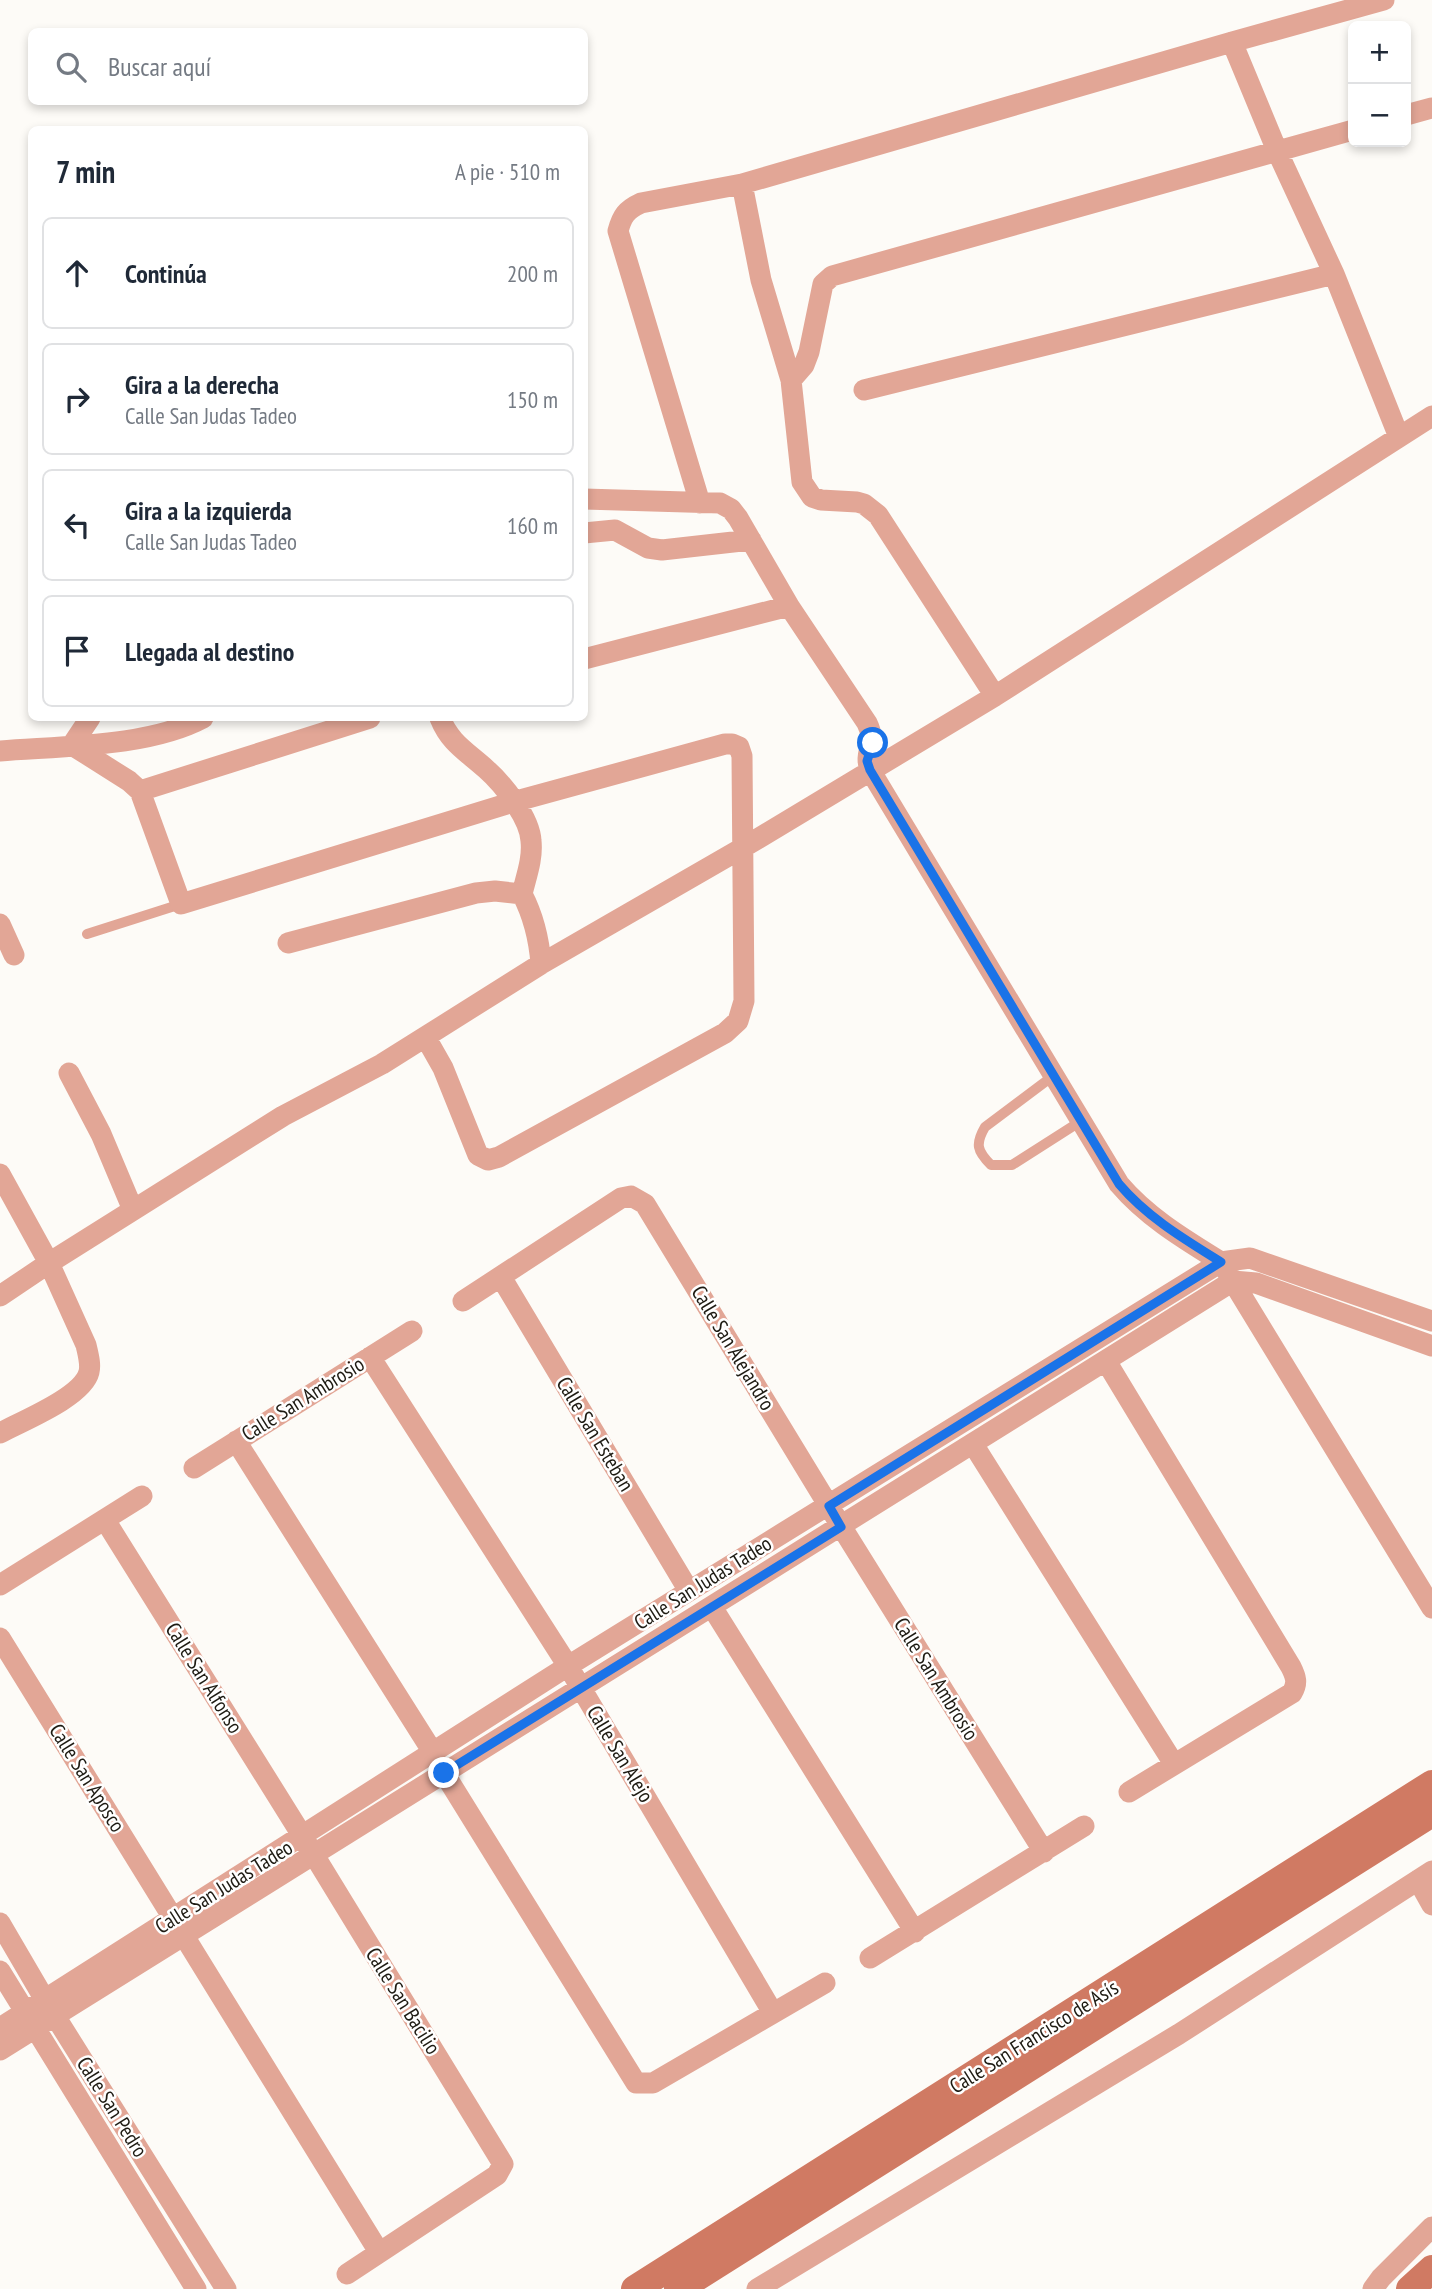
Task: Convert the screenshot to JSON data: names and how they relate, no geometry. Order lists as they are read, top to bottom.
{
  "streets": {
    "main road": ["Calle San Francisco de Asís"],
    "street": [
      "Calle San Alejandro",
      "Calle San Ambrosio",
      "Calle San Esteban",
      "Calle San Judas Tadeo",
      "Calle San Alfonso",
      "Calle San Alejo",
      "Calle San Aposco",
      "Calle San Bacilio",
      "Calle San Pedro"
    ]
  },
  "crossings": [
    ["Calle San Alejandro", "Calle San Ambrosio"],
    ["Calle San Alejandro", "Calle San Esteban"],
    ["Calle San Alejandro", "Calle San Judas Tadeo"],
    ["Calle San Ambrosio", "Calle San Judas Tadeo"],
    ["Calle San Ambrosio", "Calle San Alejo"],
    ["Calle San Esteban", "Calle San Judas Tadeo"],
    ["Calle San Judas Tadeo", "Calle San Alfonso"],
    ["Calle San Judas Tadeo", "Calle San Alejo"],
    ["Calle San Judas Tadeo", "Calle San Aposco"],
    ["Calle San Judas Tadeo", "Calle San Bacilio"],
    ["Calle San Judas Tadeo", "Calle San Pedro"],
    ["Calle San Alfonso", "Calle San Bacilio"]
  ],
  "page": {
    "map_buttons": ["+", "−"],
    "search": "Buscar aquí",
    "heading": ["7 min", "A pie · 510 m"],
    "list": [
      ["Continúa", "200 m"],
      ["Gira a la derecha", "Calle San Judas Tadeo", "150 m"],
      ["Gira a la izquierda", "Calle San Judas Tadeo", "160 m"],
      "Llegada al destino"
    ]
  }
}
